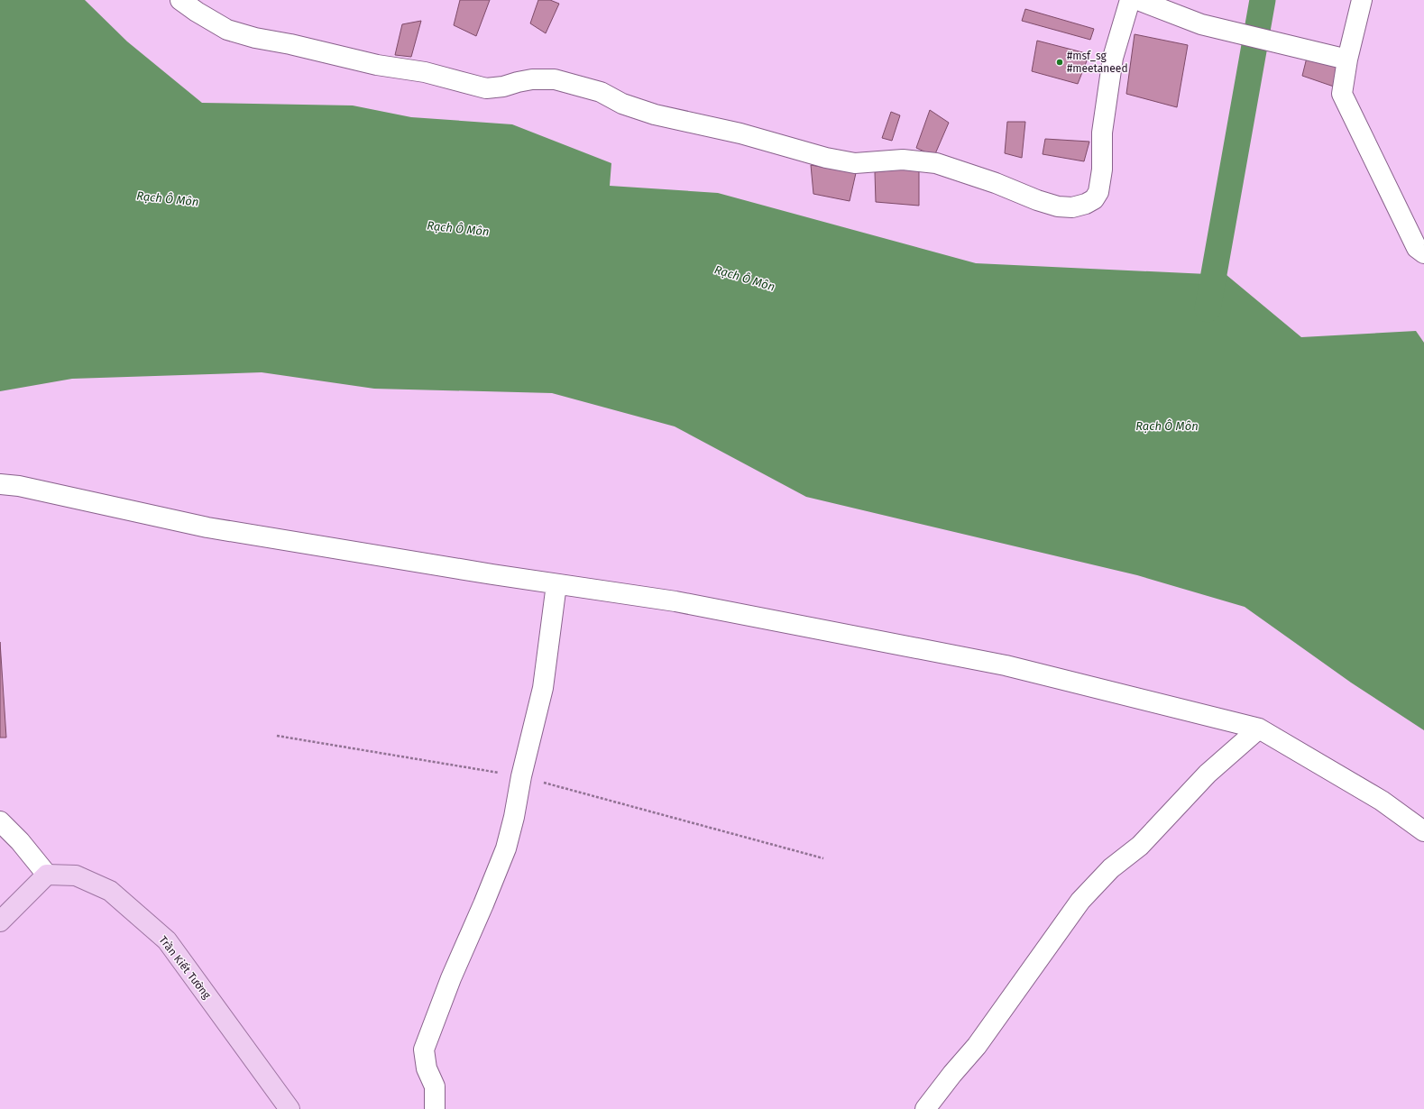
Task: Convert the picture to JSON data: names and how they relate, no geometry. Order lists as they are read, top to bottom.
{
  "streets": {
    "main road": ["Trần Kiết Tường"]
  },
  "water": ["Rạch Ô Môn"],
  "places": ["#msf_sg #meetaneed"]
}
